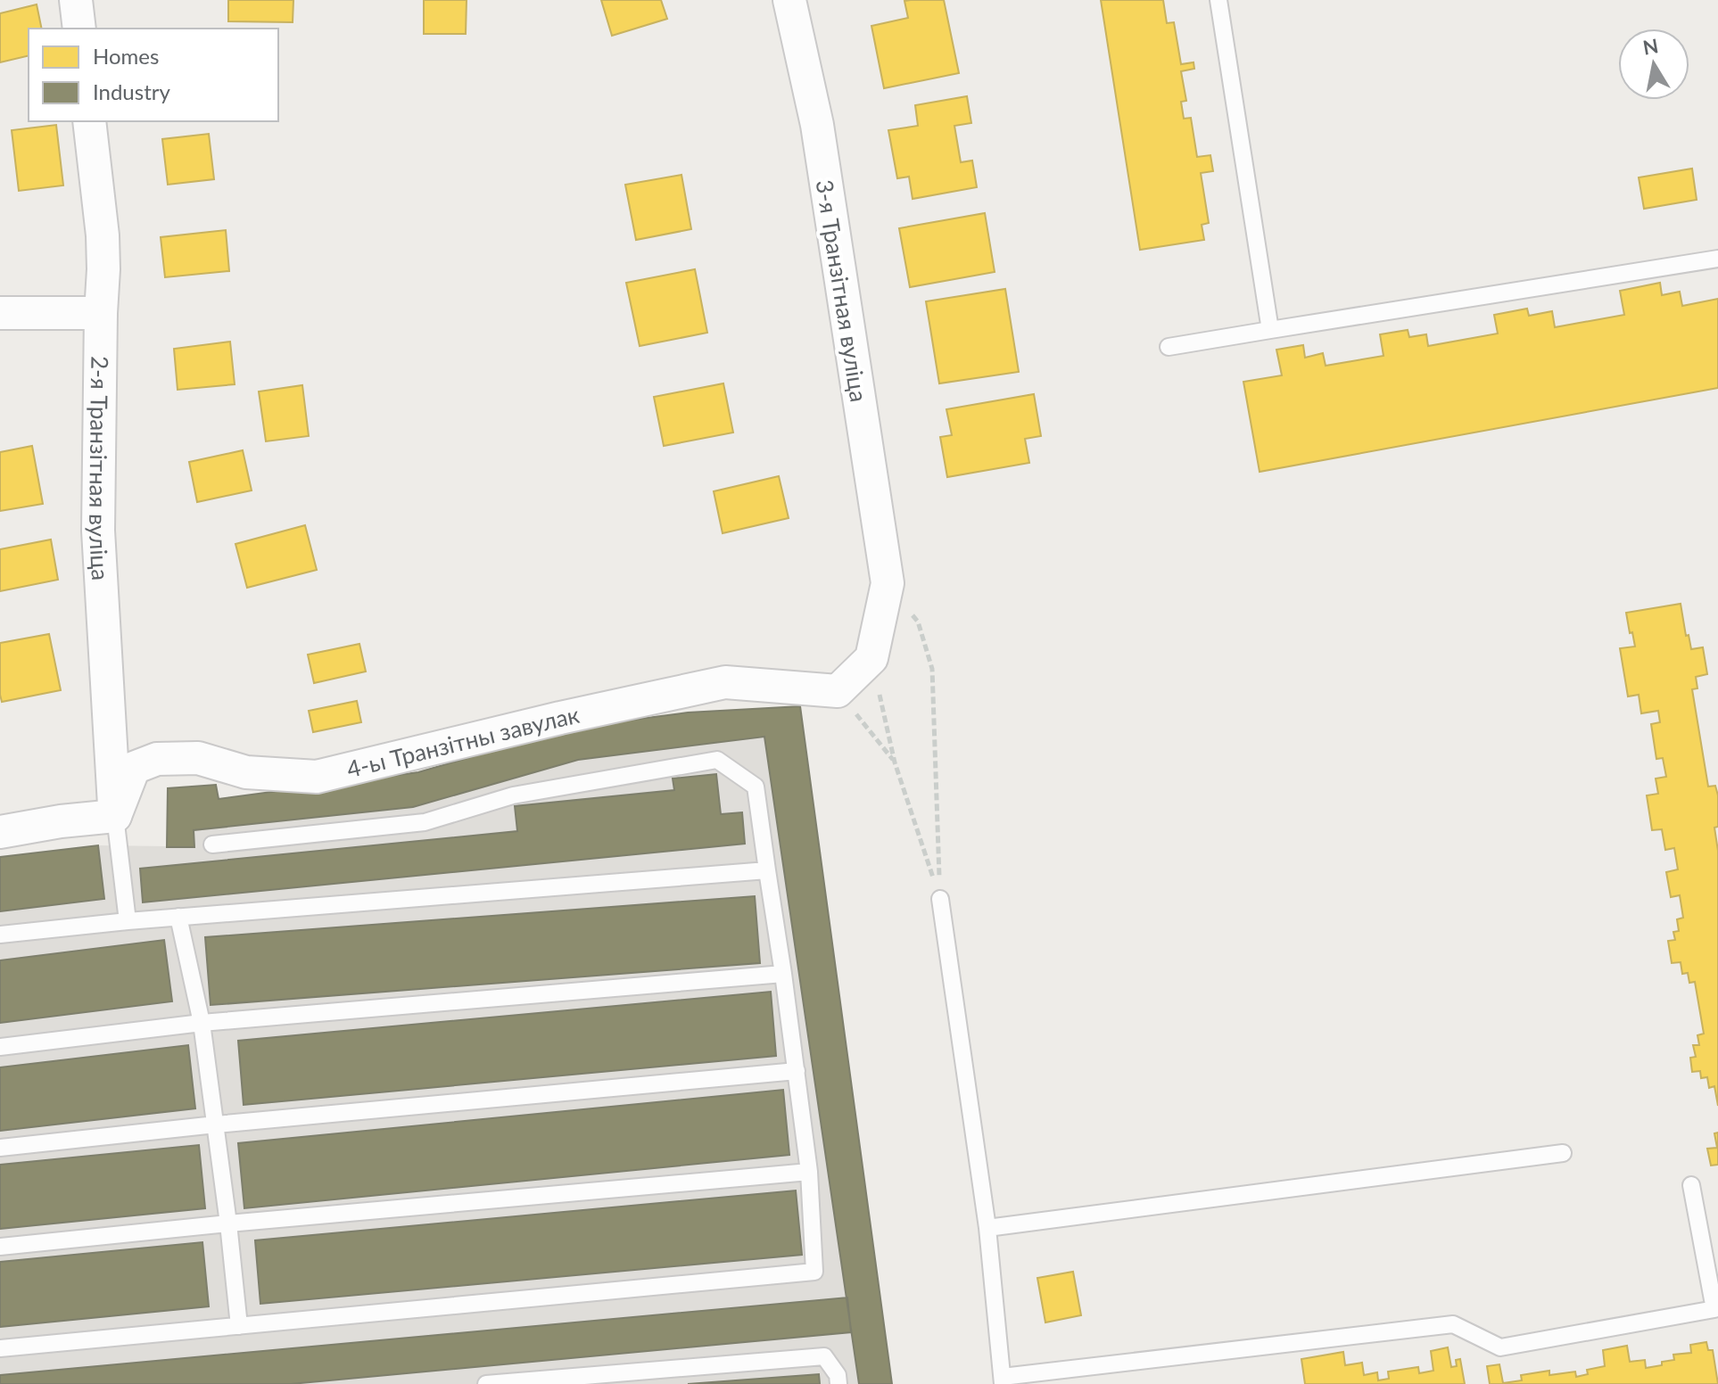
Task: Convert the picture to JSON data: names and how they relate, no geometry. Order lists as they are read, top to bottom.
{
  "streets": {
    "street": ["3-я Транзітная вуліца", "2-я Транзітная вуліца", "4-ы Транзітны завулак"]
  },
  "crossings": [
    ["2-я Транзітная вуліца", "4-ы Транзітны завулак"]
  ],
  "legend": ["Homes", "Industry"],
  "north": "top"
}
